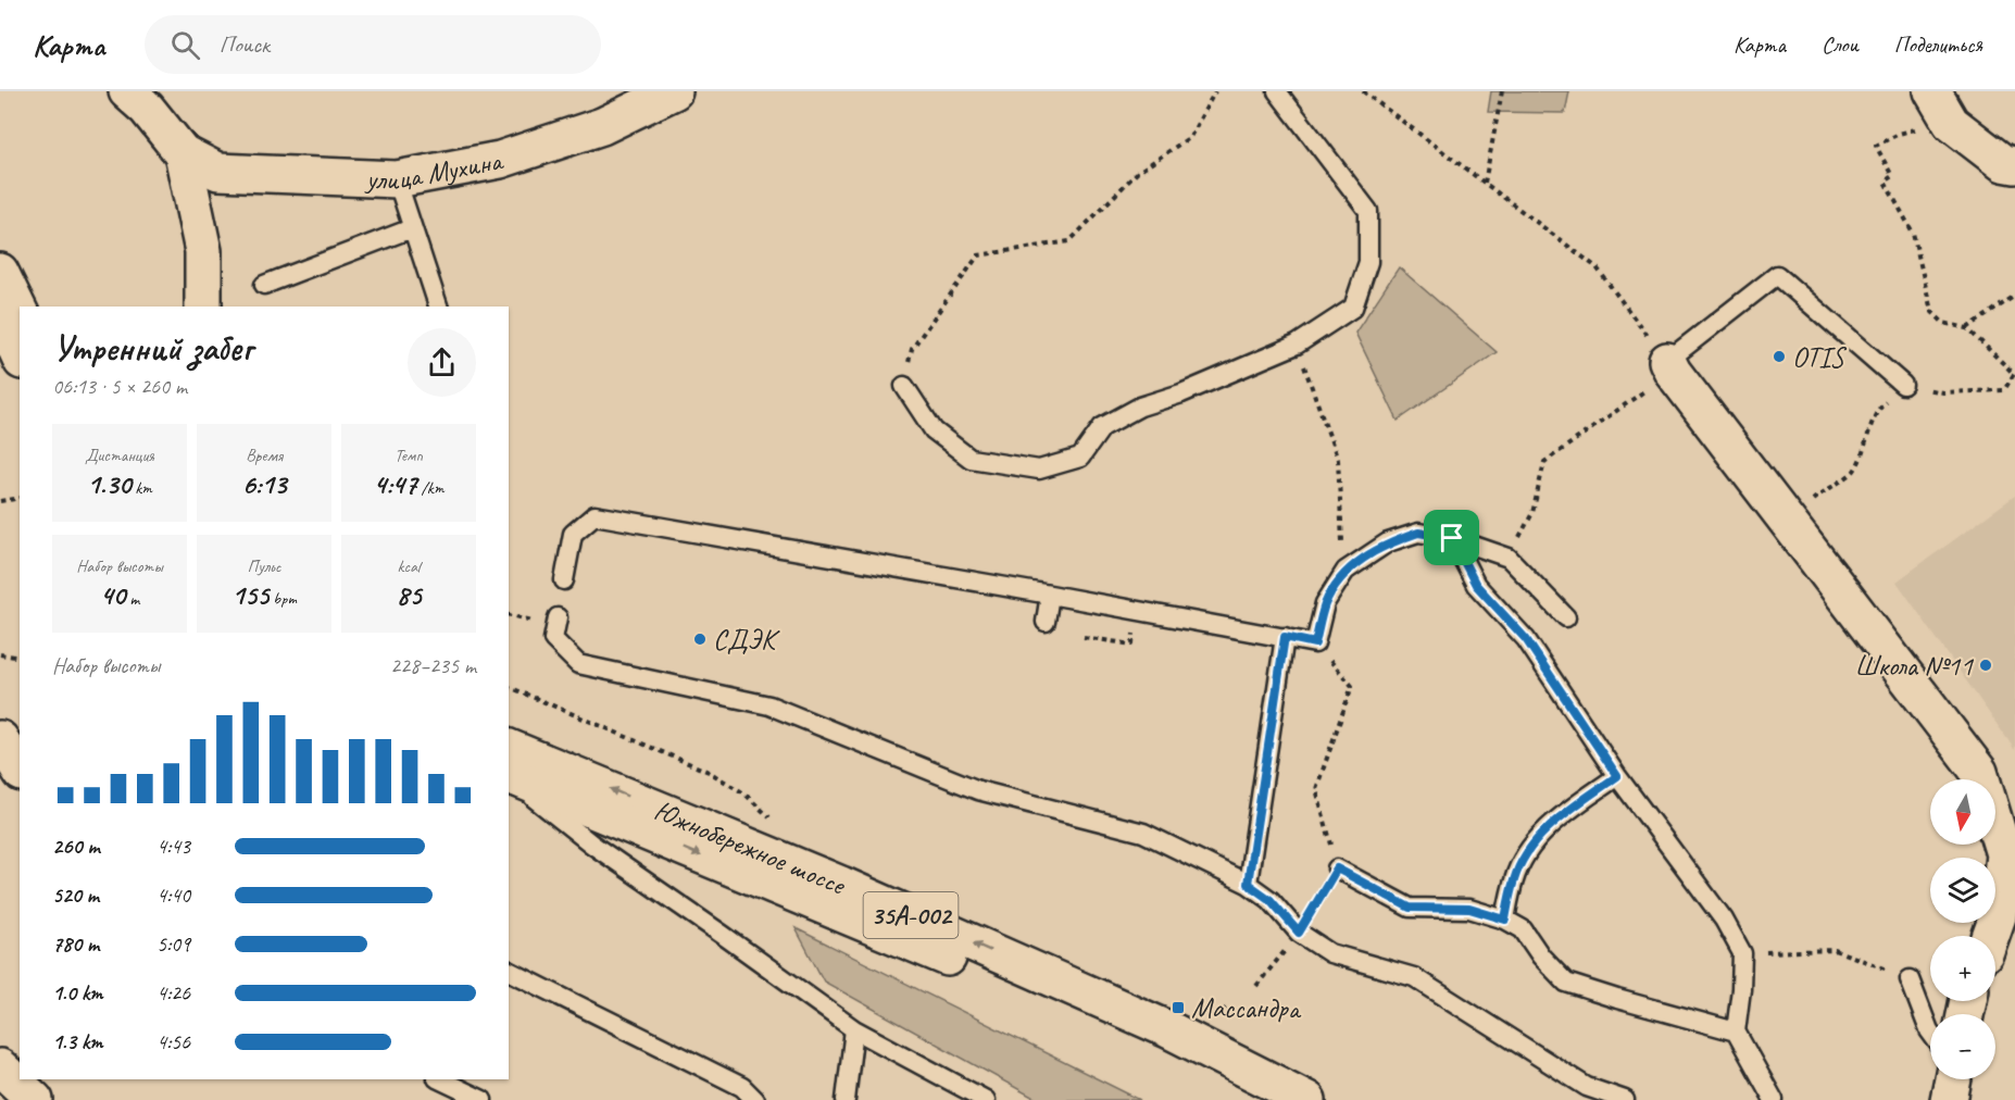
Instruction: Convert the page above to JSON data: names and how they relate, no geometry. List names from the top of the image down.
{
  "streets": {
    "main road": ["улица Мухина", "Южнобережное шоссе", "35А-002"]
  },
  "places": {
    "other": ["OTIS", "СДЭК", "Школа №11"],
    "transit": ["Массандра"]
  },
  "north": "bottom",
  "page": {
    "header": "Карта",
    "search": "Поиск",
    "nav": ["Карта", "Слои", "Поделиться"],
    "heading": ["Утренний забег", "06:13 · 5 × 260 m"],
    "stats": [
      ["Дистанция", "1.30 km"],
      ["Время", "6:13"],
      ["Темп", "4:47 /km"],
      ["Набор высоты", "40 m"],
      ["Пульс", "155 bpm"],
      ["kcal", "85"]
    ],
    "chart": ["Набор высоты", "228–235 m"],
    "map_buttons": ["+", "−"],
    "list": [
      {
        "name": "260 m",
        "note": "4:43"
      },
      {
        "name": "520 m",
        "note": "4:40"
      },
      {
        "name": "780 m",
        "note": "5:09"
      },
      {
        "name": "1.0 km",
        "note": "4:26"
      },
      {
        "name": "1.3 km",
        "note": "4:56"
      }
    ]
  }
}
